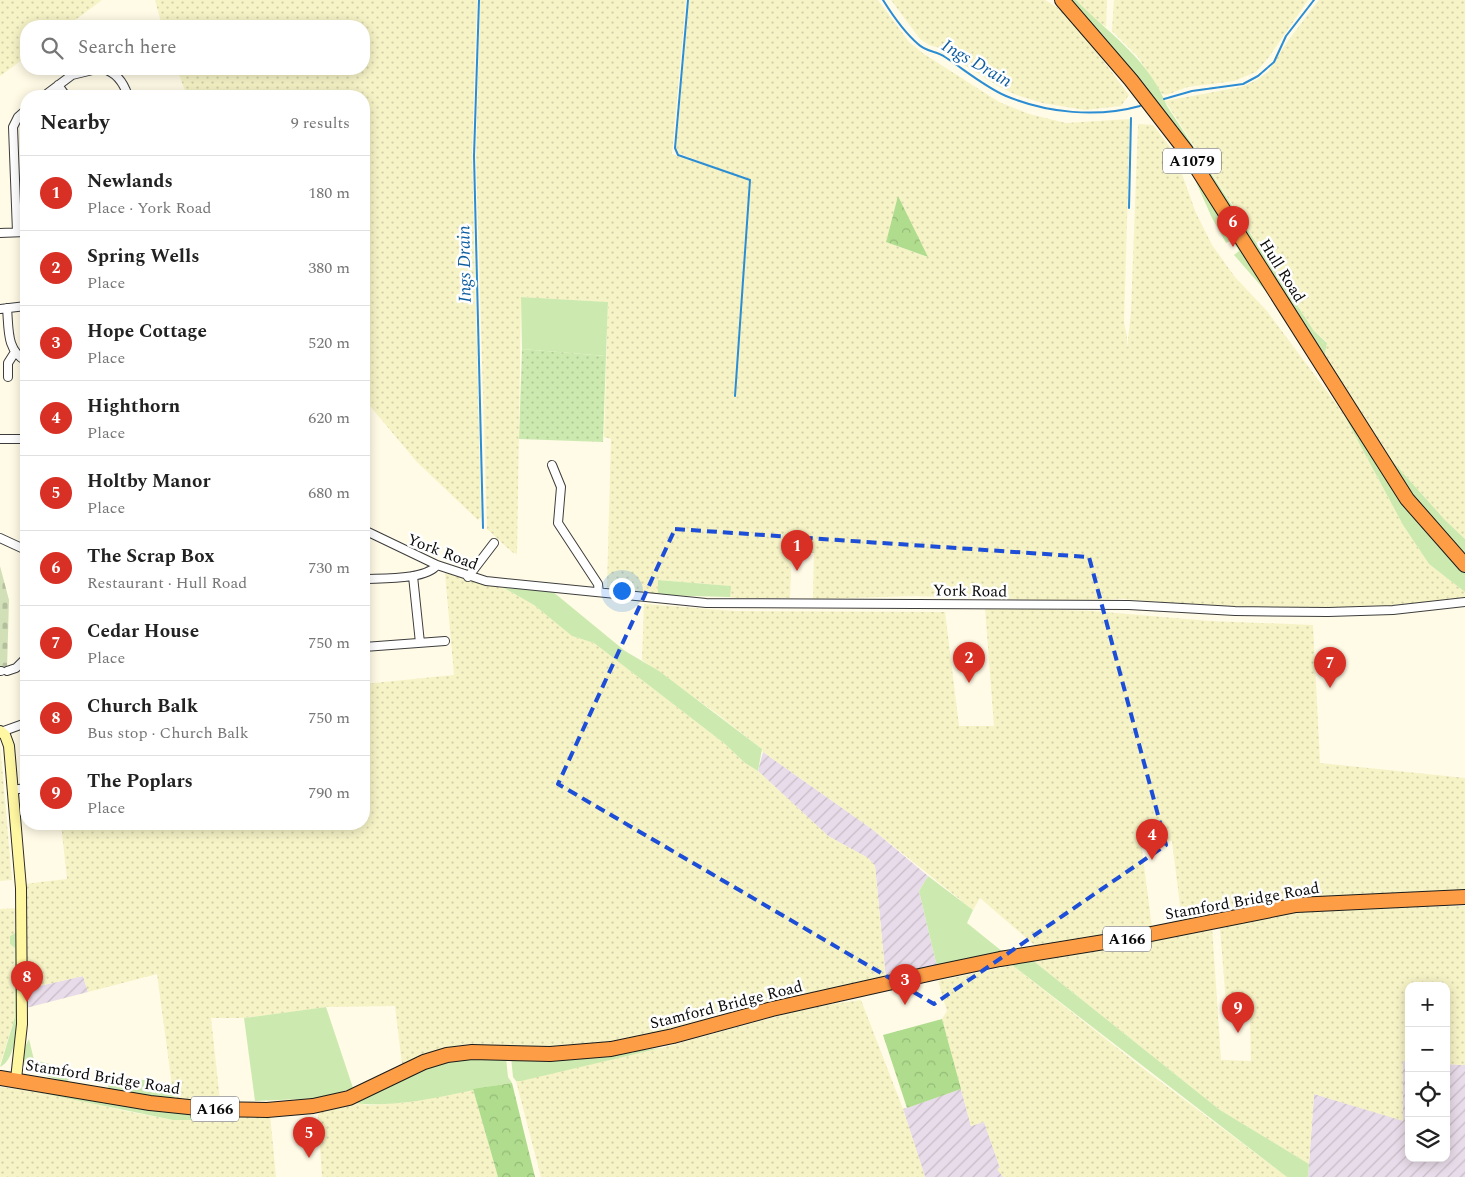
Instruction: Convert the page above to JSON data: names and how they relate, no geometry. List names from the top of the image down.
{
  "streets": {
    "highway": [
      "A1079",
      "Hull Road",
      "Stamford Bridge Road",
      "A166"
    ],
    "street": ["York Road"]
  },
  "water": ["Ings Drain"],
  "page": {
    "search": "Search here",
    "heading": ["Nearby", "9 results"],
    "list": [
      {
        "mark": "1",
        "name": "Newlands",
        "note": "Place · York Road",
        "value": "180 m"
      },
      {
        "mark": "2",
        "name": "Spring Wells",
        "note": "Place",
        "value": "380 m"
      },
      {
        "mark": "3",
        "name": "Hope Cottage",
        "note": "Place",
        "value": "520 m"
      },
      {
        "mark": "4",
        "name": "Highthorn",
        "note": "Place",
        "value": "620 m"
      },
      {
        "mark": "5",
        "name": "Holtby Manor",
        "note": "Place",
        "value": "680 m"
      },
      {
        "mark": "6",
        "name": "The Scrap Box",
        "note": "Restaurant · Hull Road",
        "value": "730 m"
      },
      {
        "mark": "7",
        "name": "Cedar House",
        "note": "Place",
        "value": "750 m"
      },
      {
        "mark": "8",
        "name": "Church Balk",
        "note": "Bus stop · Church Balk",
        "value": "750 m"
      },
      {
        "mark": "9",
        "name": "The Poplars",
        "note": "Place",
        "value": "790 m"
      }
    ],
    "pins": [
      "6",
      "1",
      "2",
      "7",
      "4",
      "8",
      "3",
      "9",
      "5"
    ],
    "map_buttons": ["+", "−"]
  }
}
